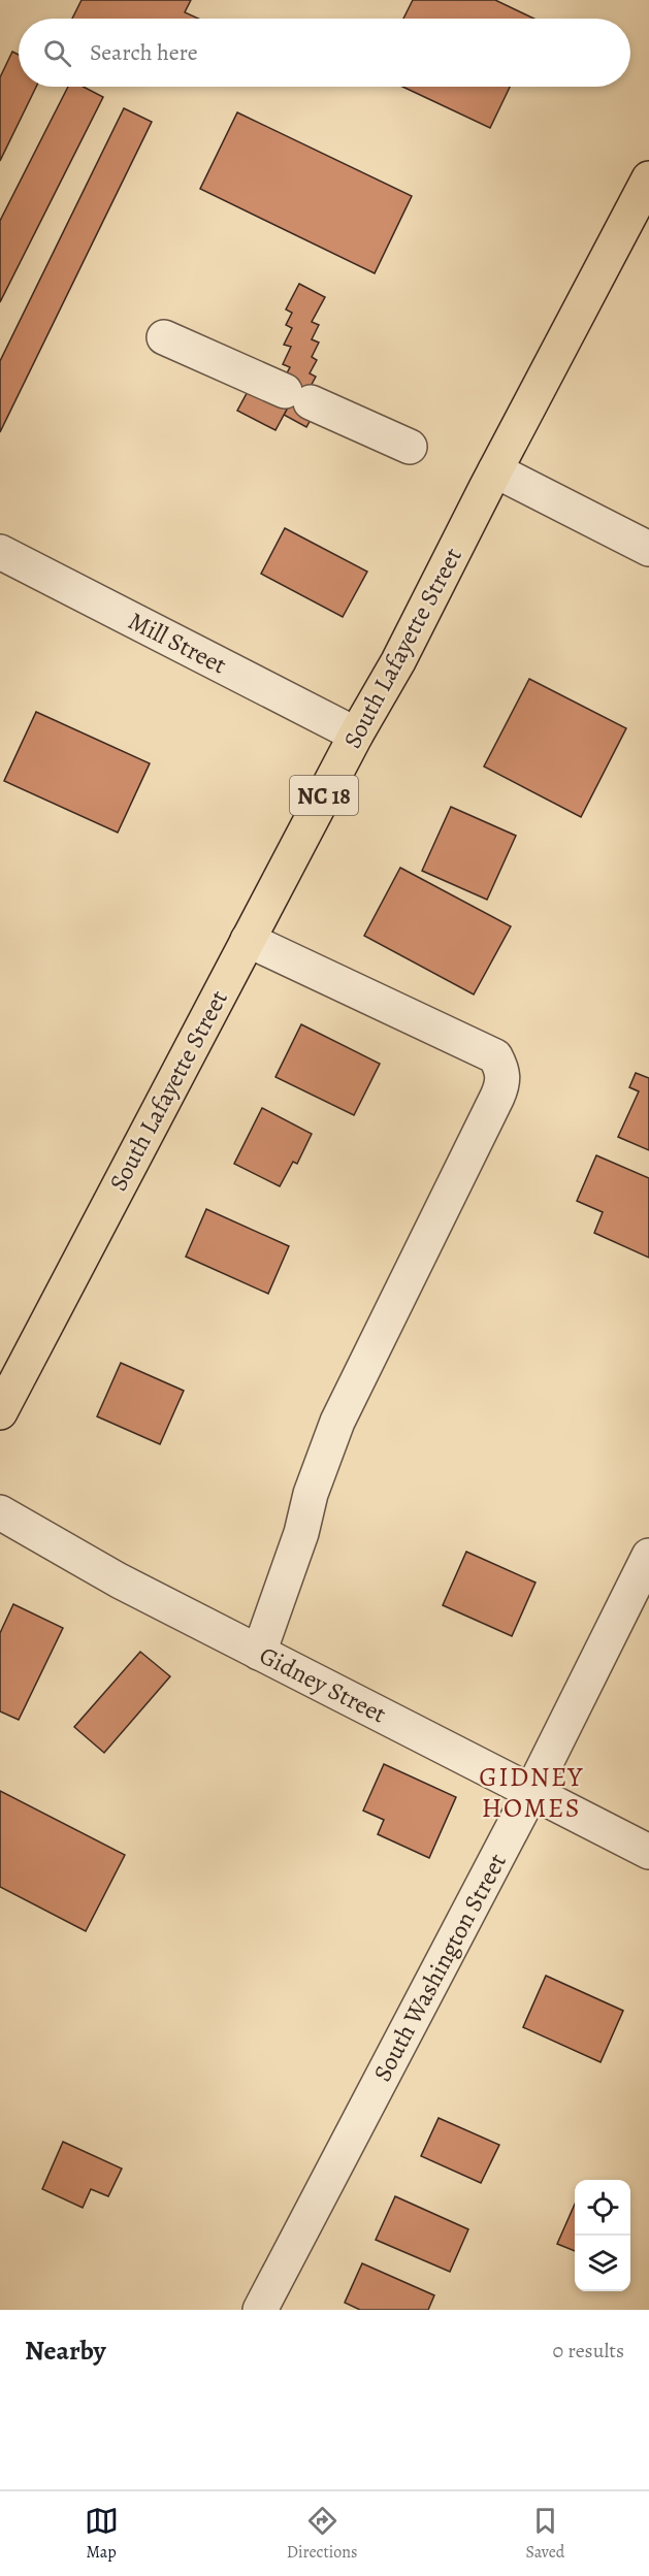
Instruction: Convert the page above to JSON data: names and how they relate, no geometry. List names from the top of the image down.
{
  "streets": {
    "main road": ["South Lafayette Street", "NC 18"],
    "street": ["Mill Street", "Gidney Street", "South Washington Street"]
  },
  "crossings": [
    ["Mill Street", "South Lafayette Street"],
    ["Gidney Street", "South Washington Street"]
  ],
  "districts": ["GIDNEY HOMES"],
  "page": {
    "search": "Search here",
    "heading": ["Nearby", "0 results"],
    "nav": ["Map", "Directions", "Saved"]
  }
}
